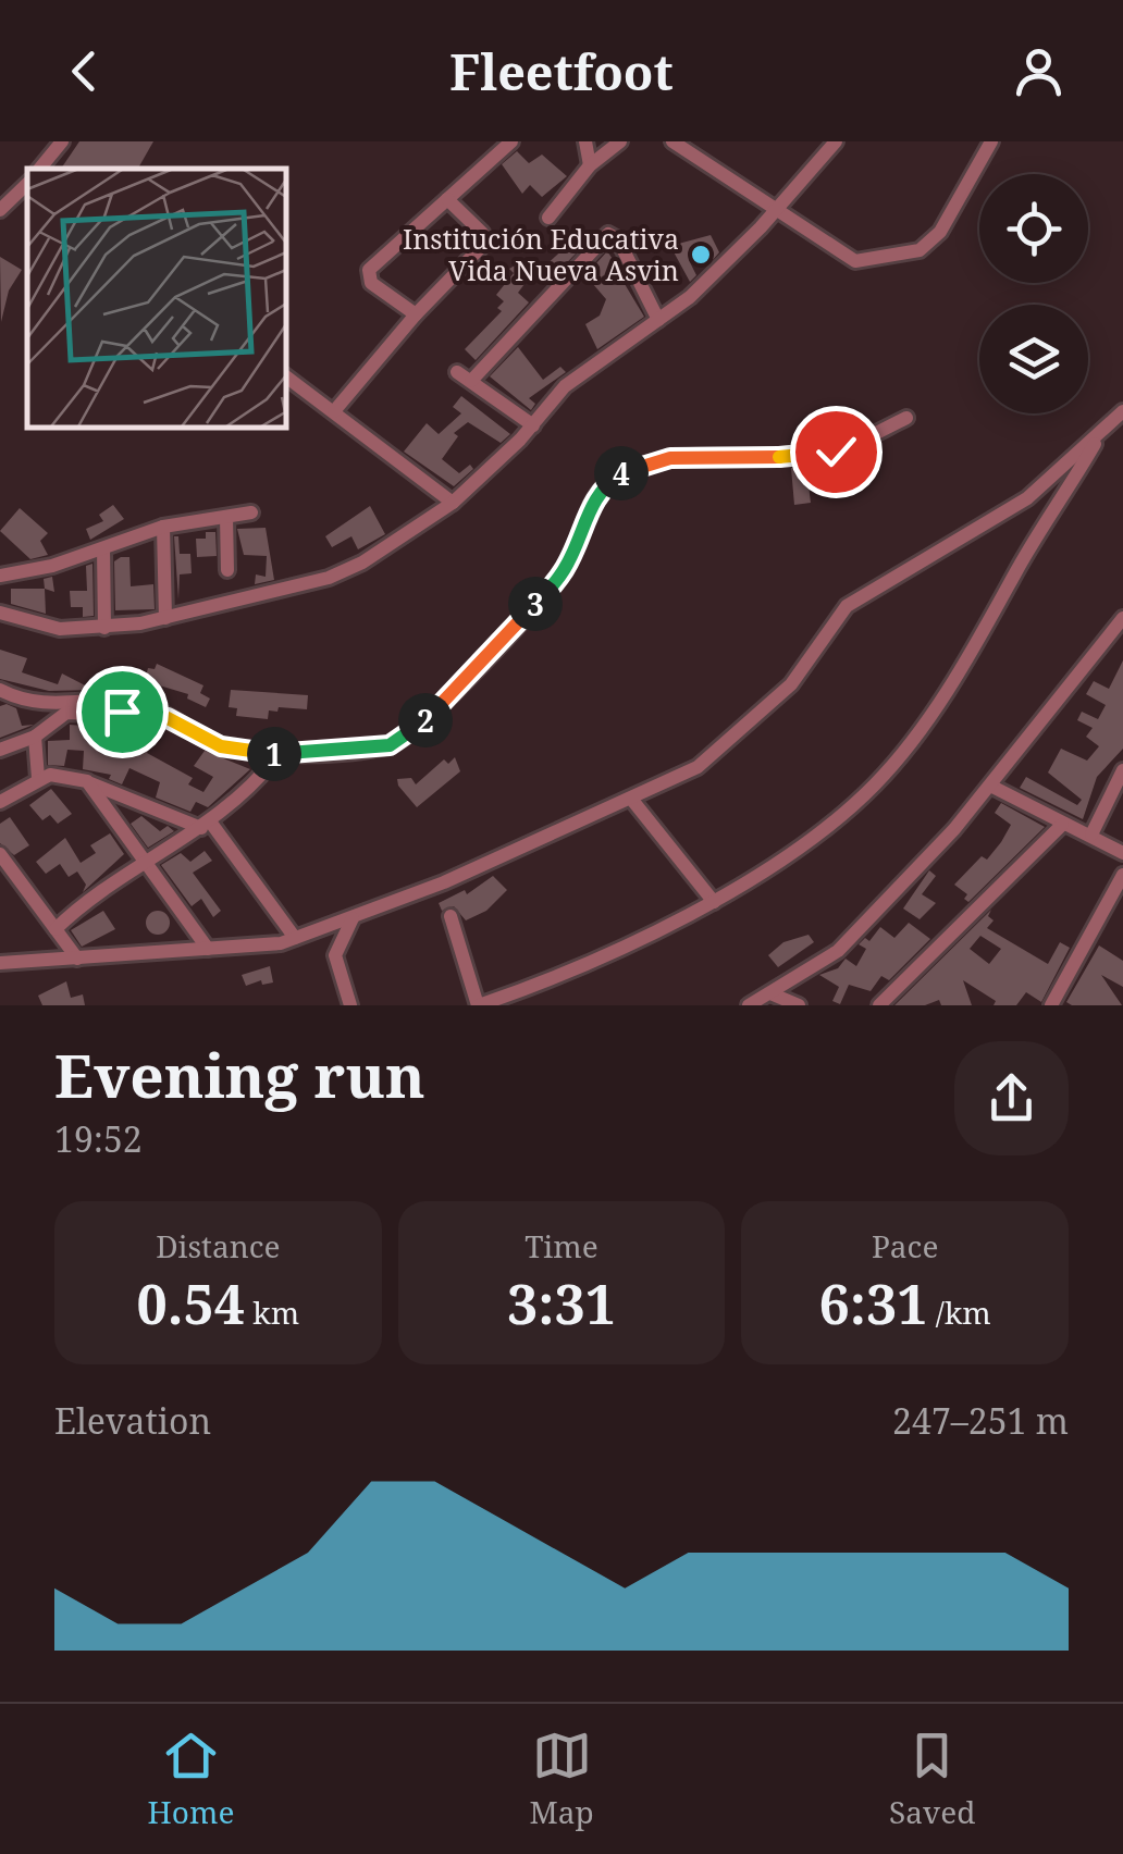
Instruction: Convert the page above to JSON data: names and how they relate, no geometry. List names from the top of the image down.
{
  "places": ["Institución Educativa Vida Nueva Asvin"],
  "page": {
    "header": "Fleetfoot",
    "pins": [
      "4",
      "3",
      "2",
      "1"
    ],
    "heading": ["Evening run", "19:52"],
    "stats": [
      ["Distance", "0.54 km"],
      ["Time", "3:31"],
      ["Pace", "6:31 /km"]
    ],
    "chart": ["Elevation", "247–251 m"],
    "tabs": ["Home", "Map", "Saved"]
  }
}
